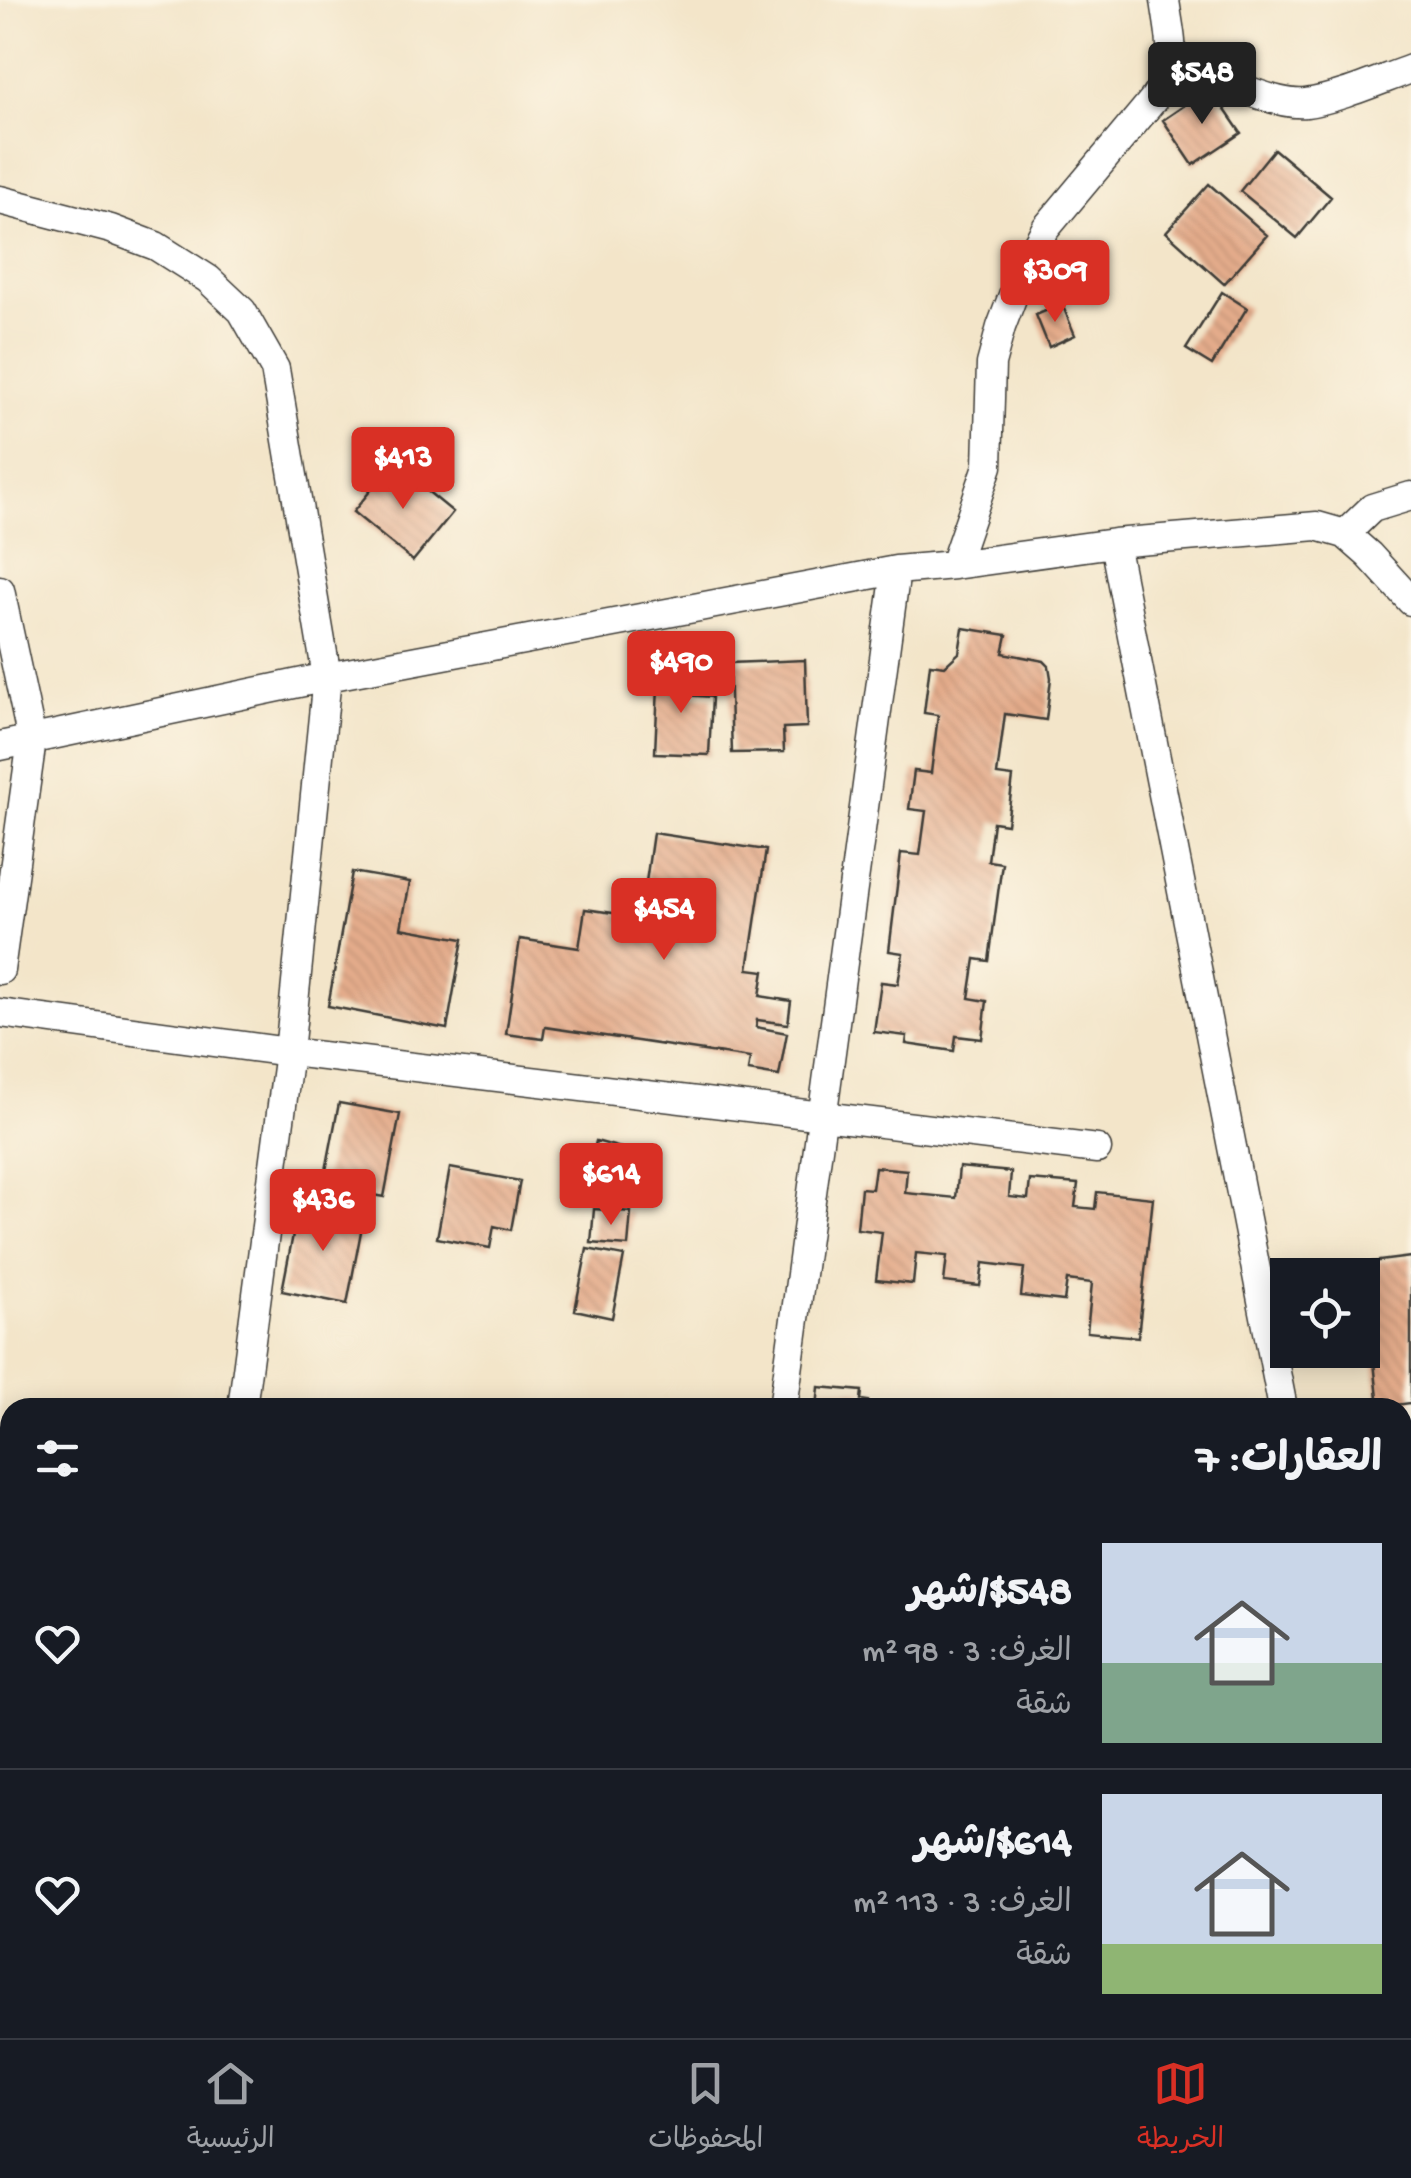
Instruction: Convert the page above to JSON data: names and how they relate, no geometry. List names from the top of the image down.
{
  "page": {
    "price": [
      "$548",
      "$309",
      "$413",
      "$490",
      "$454",
      "$614",
      "$436"
    ],
    "heading": "العقارات: 7",
    "list": [
      {
        "name": "$548/شهر",
        "note": "الغرف: 3 · 98 m² · شقة"
      },
      {
        "name": "$614/شهر",
        "note": "الغرف: 3 · 113 m² · شقة"
      }
    ],
    "tabs": ["الخريطة", "المحفوظات", "الرئيسية"]
  }
}
